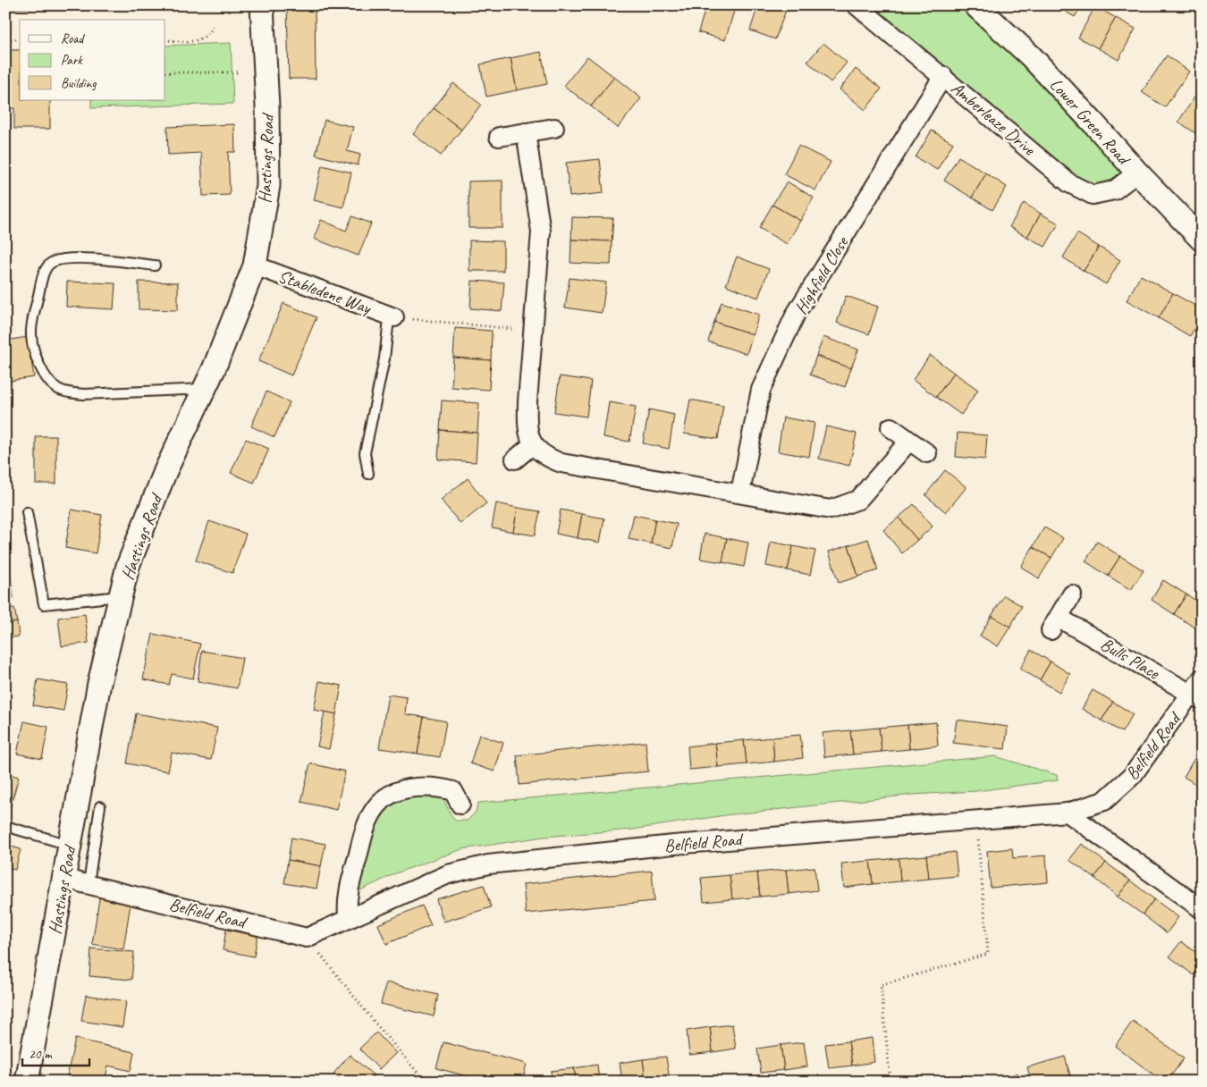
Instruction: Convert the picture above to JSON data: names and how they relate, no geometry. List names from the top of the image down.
{
  "streets": {
    "street": [
      "Amberleaze Drive",
      "Lower Green Road",
      "Hastings Road",
      "Highfield Close",
      "Stabledene Way",
      "Bulls Place",
      "Belfield Road"
    ]
  },
  "crossings": [
    ["Amberleaze Drive", "Lower Green Road"],
    ["Amberleaze Drive", "Highfield Close"],
    ["Hastings Road", "Stabledene Way"],
    ["Hastings Road", "Belfield Road"],
    ["Bulls Place", "Belfield Road"]
  ],
  "legend": ["Road", "Park", "Building"],
  "scale_bar": "20 m"
}
